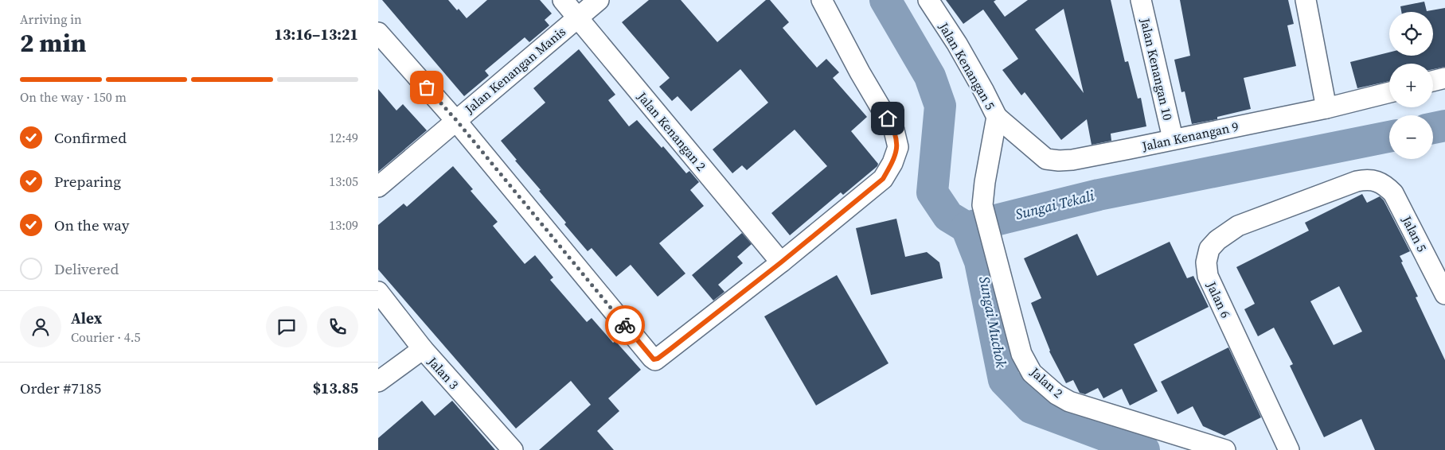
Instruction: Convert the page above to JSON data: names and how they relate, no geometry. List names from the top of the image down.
{
  "streets": {
    "street": [
      "Jalan Kenangan 5",
      "Jalan Kenangan 10",
      "Jalan Kenangan Manis",
      "Jalan Kenangan 2",
      "Jalan Kenangan 9",
      "Jalan 5",
      "Jalan 6",
      "Jalan 3",
      "Jalan 2"
    ]
  },
  "crossings": [
    ["Jalan Kenangan 5", "Jalan Kenangan 9"],
    ["Jalan Kenangan 5", "Jalan 2"],
    ["Jalan Kenangan 10", "Jalan Kenangan 9"],
    ["Jalan Kenangan Manis", "Jalan Kenangan 2"],
    ["Jalan 5", "Jalan 6"]
  ],
  "water": ["Sungai Tekali", "Sungai Muchok"],
  "page": {
    "heading": ["2 min", "Arriving in", "13:16–13:21"],
    "panel": [
      "Alex",
      "Courier · 4.5",
      "Order #7185",
      "$13.85"
    ],
    "map_buttons": ["+", "−"],
    "bar": "On the way · 150 m",
    "list": [
      ["Confirmed", "12:49"],
      ["Preparing", "13:05"],
      ["On the way", "13:09"],
      "Delivered"
    ]
  }
}
